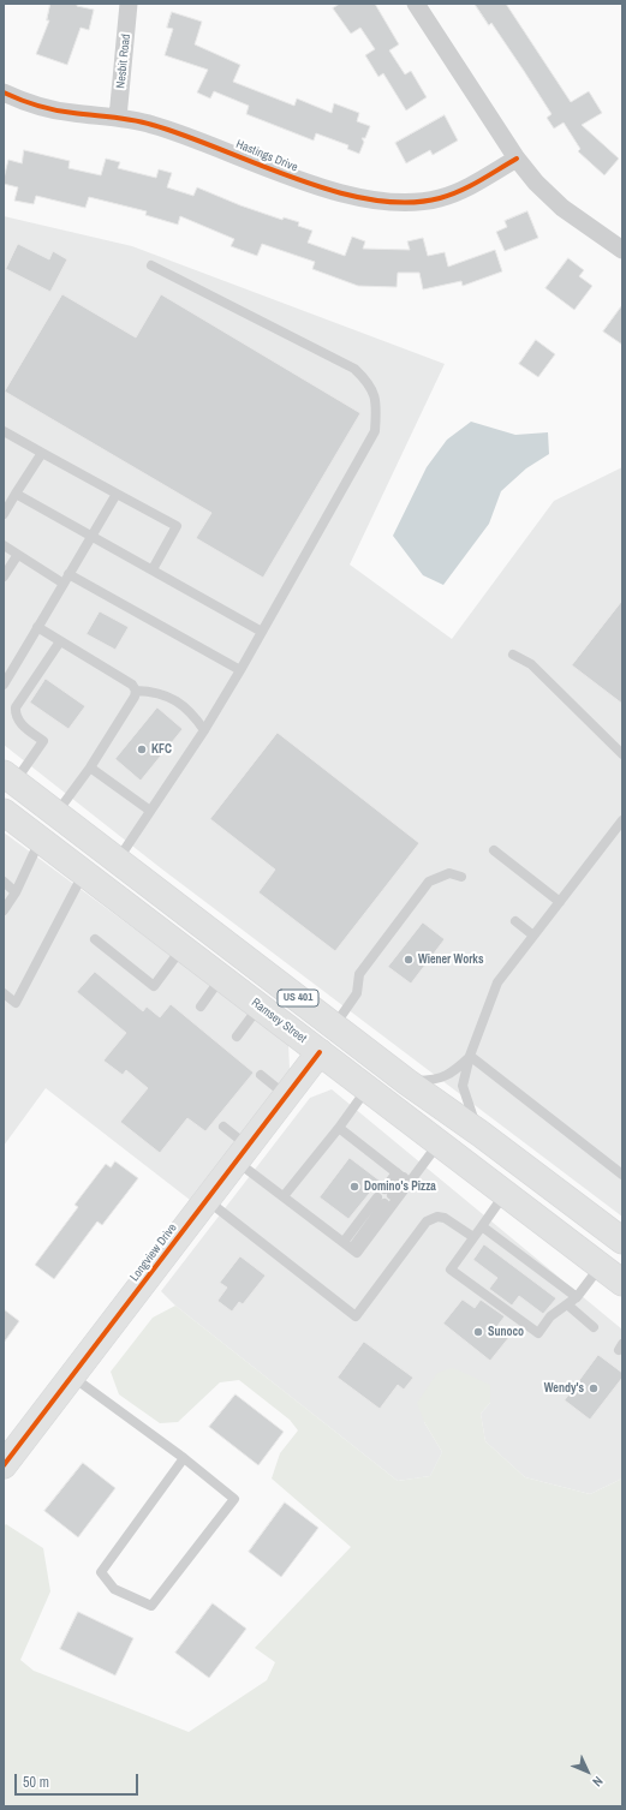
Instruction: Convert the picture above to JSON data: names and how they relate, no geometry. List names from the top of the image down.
{
  "streets": {
    "main road": ["US 401", "Ramsey Street", "Longview Drive"],
    "street": ["Nesbit Road", "Hastings Drive"]
  },
  "crossings": [
    ["Nesbit Road", "Hastings Drive"],
    ["Ramsey Street", "Longview Drive"]
  ],
  "places": [
    "KFC",
    "Wiener Works",
    "Domino's Pizza",
    "Sunoco",
    "Wendy's"
  ],
  "scale_bar": "50 m",
  "north": "bottom right"
}
